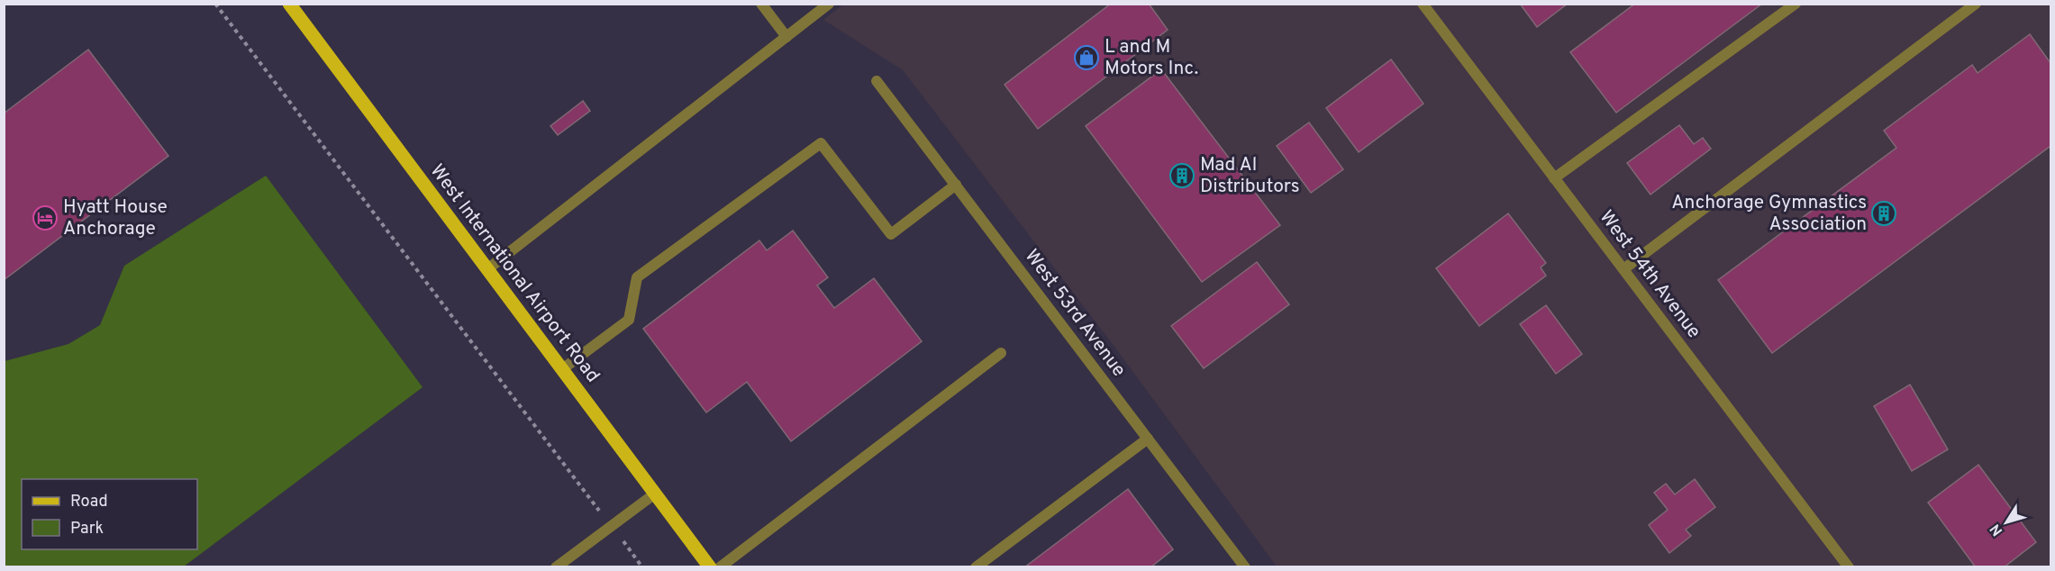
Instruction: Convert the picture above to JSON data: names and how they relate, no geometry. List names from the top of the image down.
{
  "streets": {
    "main road": ["West International Airport Road"],
    "street": ["West 54th Avenue", "West 53rd Avenue"]
  },
  "places": {
    "shop": ["L and M Motors Inc."],
    "building": ["Mad Al Distributors", "Anchorage Gymnastics Association"],
    "hotel": ["Hyatt House Anchorage"]
  },
  "legend": ["Road", "Park"],
  "north": "bottom left"
}
